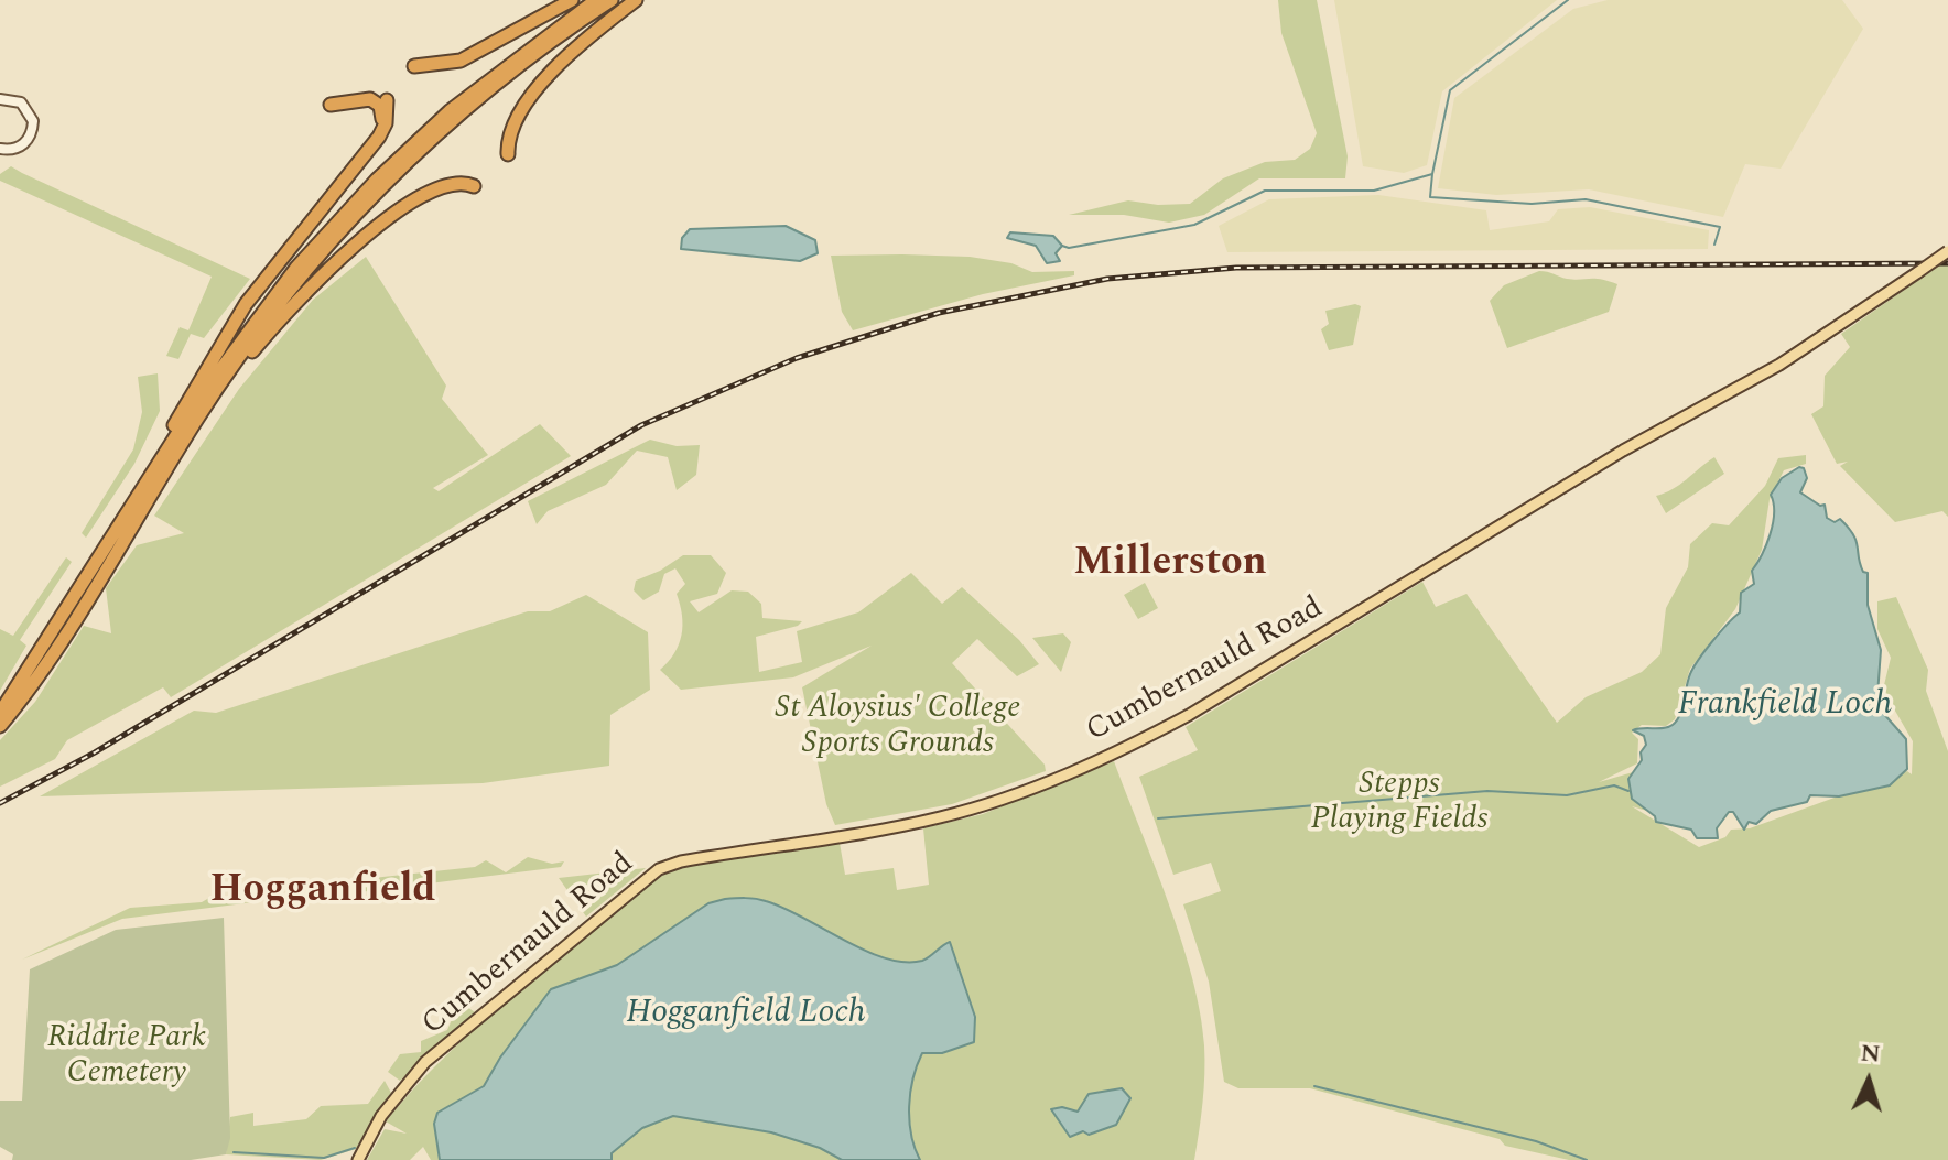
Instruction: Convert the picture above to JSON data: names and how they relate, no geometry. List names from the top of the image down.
{
  "streets": {
    "main road": ["Cumbernauld Road"]
  },
  "districts": ["Millerston", "Hogganfield"],
  "water": ["Frankfield Loch", "Hogganfield Loch"],
  "parks": ["St Aloysius' College Sports Grounds", "Stepps Playing Fields", "Riddrie Park Cemetery"],
  "north": "top"
}
